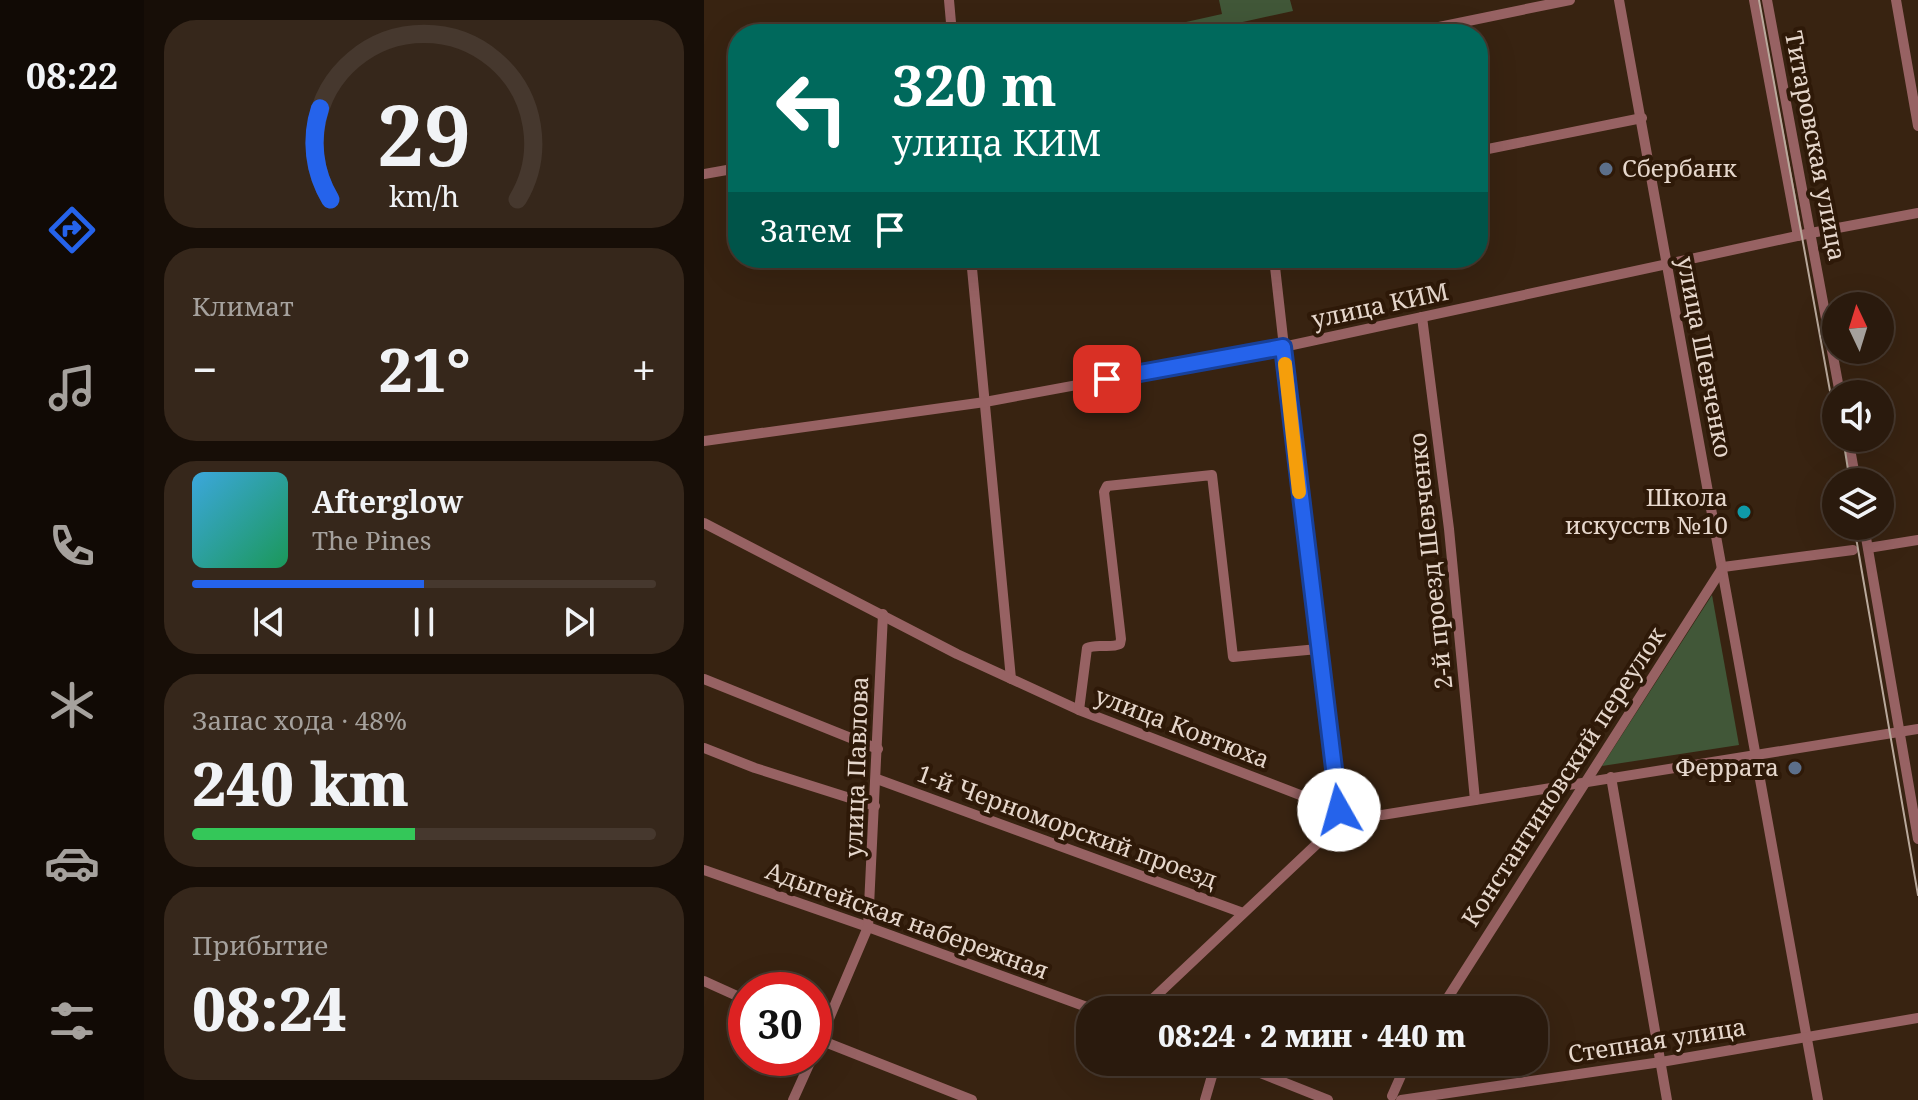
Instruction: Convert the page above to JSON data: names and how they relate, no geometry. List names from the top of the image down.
{
  "streets": {
    "street": [
      "Титаровская улица",
      "улица КИМ",
      "улица Шевченко",
      "2-й проезд Шевченко",
      "улица Ковтюха",
      "улица Павлова",
      "Константиновский переулок",
      "1-й Черноморский проезд",
      "Адыгейская набережная",
      "Степная улица"
    ]
  },
  "crossings": [
    ["Титаровская улица", "улица КИМ"],
    ["улица КИМ", "улица Шевченко"],
    ["улица КИМ", "2-й проезд Шевченко"],
    ["улица Шевченко", "улица Ковтюха"],
    ["улица Шевченко", "Константиновский переулок"],
    ["улица Шевченко", "Степная улица"],
    ["2-й проезд Шевченко", "улица Ковтюха"],
    ["улица Ковтюха", "улица Павлова"],
    ["улица Ковтюха", "Константиновский переулок"],
    ["улица Павлова", "1-й Черноморский проезд"],
    ["улица Павлова", "Адыгейская набережная"]
  ],
  "places": ["Сбербанк", "Школа искусств №10", "Феррата"],
  "north": "top",
  "page": {
    "tabs": "08:22",
    "turn": ["320 m", "улица КИМ"],
    "then": "Затем",
    "tile": [
      "Климат",
      ["Запас хода · 48%", "240 km"],
      ["Прибытие", "08:24"]
    ],
    "heat": ["−", "21°", "+"],
    "song": ["Afterglow", "The Pines"],
    "limit": "30",
    "trip": "08:24 · 2 мин · 440 m",
    "gauge": ["29", "km/h"]
  }
}
